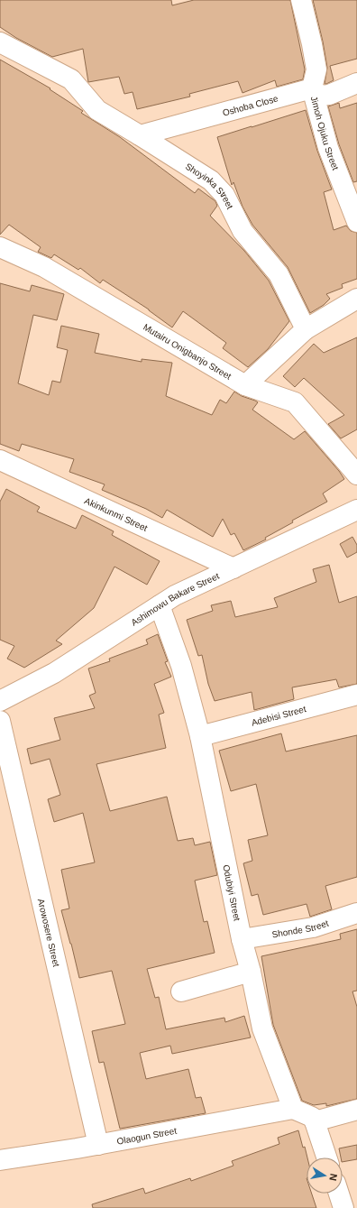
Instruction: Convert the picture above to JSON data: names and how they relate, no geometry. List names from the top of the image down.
{
  "streets": {
    "street": [
      "Oshoba Close",
      "Jimoh Ojuku Street",
      "Shoyinka Street",
      "Mutairu Onigbanjo Street",
      "Akinkunmi Street",
      "Ashimowu Bakare Street",
      "Adebisi Street",
      "Odubiyi Street",
      "Shonde Street",
      "Arowosere Street",
      "Olaogun Street"
    ]
  },
  "crossings": [
    ["Oshoba Close", "Jimoh Ojuku Street"],
    ["Oshoba Close", "Shoyinka Street"],
    ["Akinkunmi Street", "Ashimowu Bakare Street"],
    ["Ashimowu Bakare Street", "Odubiyi Street"],
    ["Adebisi Street", "Odubiyi Street"],
    ["Odubiyi Street", "Shonde Street"],
    ["Odubiyi Street", "Olaogun Street"],
    ["Arowosere Street", "Olaogun Street"]
  ],
  "north": "right"
}
